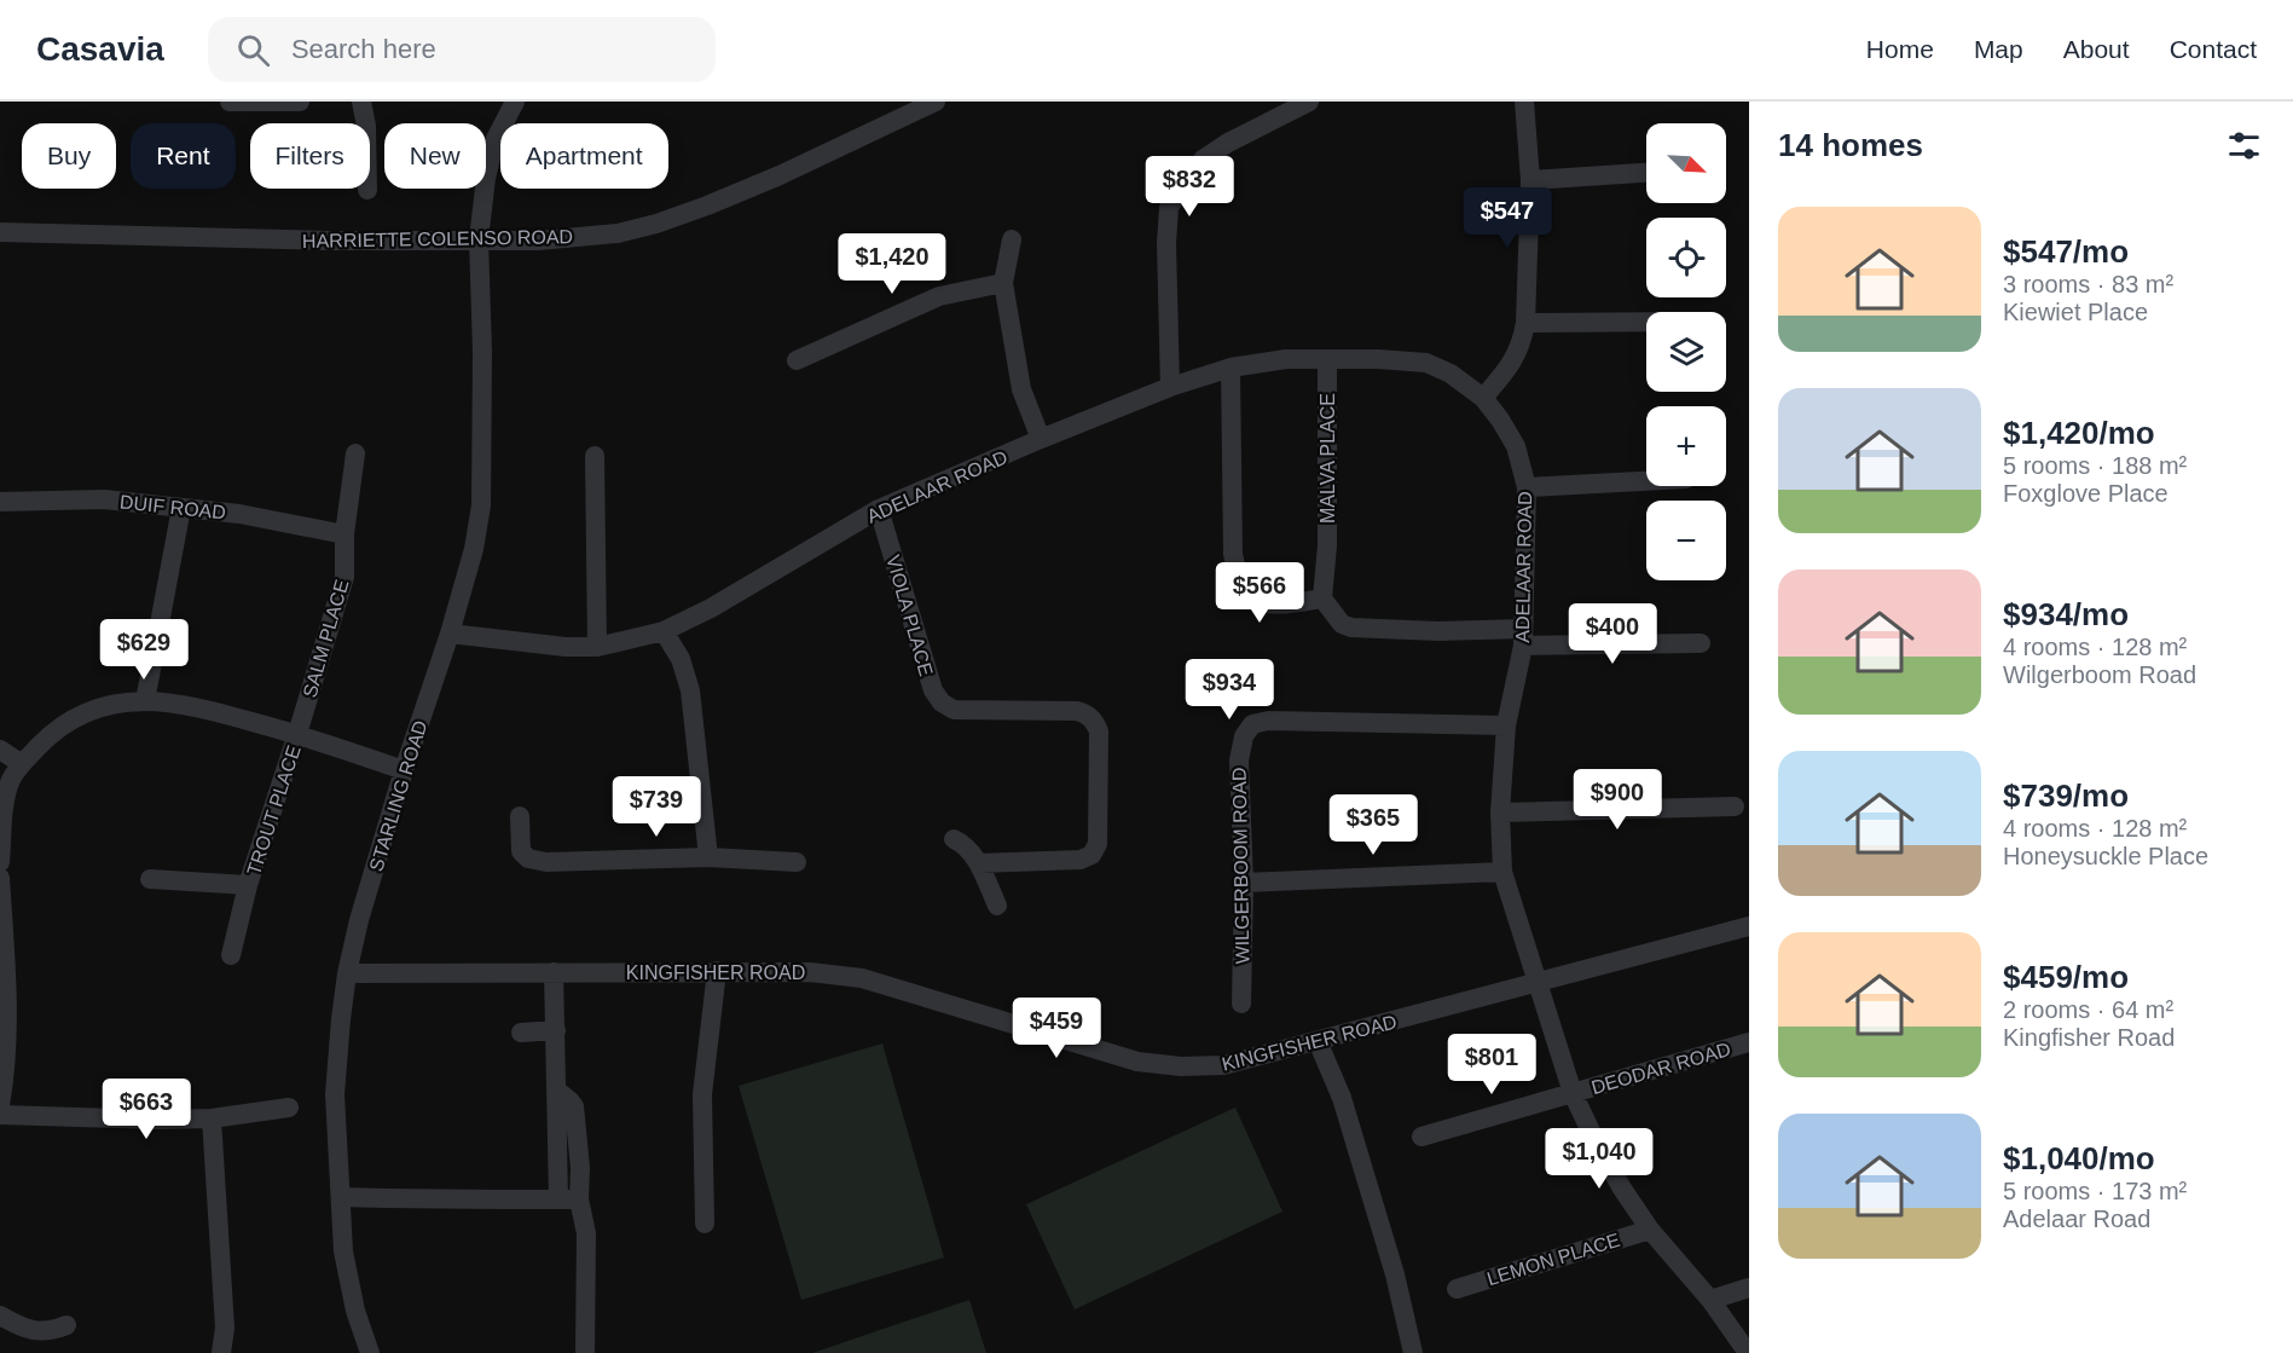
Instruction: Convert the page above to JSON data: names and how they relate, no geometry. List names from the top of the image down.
{
  "streets": {
    "street": [
      "HARRIETTE COLENSO ROAD",
      "MALVA PLACE",
      "ADELAAR ROAD",
      "DUIF ROAD",
      "VIOLA PLACE",
      "SALM PLACE",
      "STARLING ROAD",
      "TROUT PLACE",
      "WILGERBOOM ROAD",
      "KINGFISHER ROAD",
      "DEODAR ROAD",
      "LEMON PLACE"
    ]
  },
  "crossings": [
    ["HARRIETTE COLENSO ROAD", "STARLING ROAD"],
    ["MALVA PLACE", "ADELAAR ROAD"],
    ["ADELAAR ROAD", "VIOLA PLACE"],
    ["ADELAAR ROAD", "STARLING ROAD"],
    ["ADELAAR ROAD", "WILGERBOOM ROAD"],
    ["ADELAAR ROAD", "KINGFISHER ROAD"],
    ["ADELAAR ROAD", "DEODAR ROAD"],
    ["ADELAAR ROAD", "LEMON PLACE"],
    ["DUIF ROAD", "SALM PLACE"],
    ["SALM PLACE", "TROUT PLACE"],
    ["STARLING ROAD", "KINGFISHER ROAD"]
  ],
  "north": "bottom right",
  "page": {
    "header": "Casavia",
    "search": "Search here",
    "nav": [
      "Home",
      "Map",
      "About",
      "Contact"
    ],
    "heading": "14 homes",
    "map_buttons": ["+", "−"],
    "chip": [
      "Buy",
      "Rent",
      "Filters",
      "New",
      "Apartment"
    ],
    "price": [
      "$832",
      "$547",
      "$1,420",
      "$566",
      "$400",
      "$629",
      "$934",
      "$900",
      "$739",
      "$365",
      "$459",
      "$801",
      "$663",
      "$1,040"
    ],
    "list": [
      {
        "name": "$547/mo",
        "note": "3 rooms · 83 m² · Kiewiet Place"
      },
      {
        "name": "$1,420/mo",
        "note": "5 rooms · 188 m² · Foxglove Place"
      },
      {
        "name": "$934/mo",
        "note": "4 rooms · 128 m² · Wilgerboom Road"
      },
      {
        "name": "$739/mo",
        "note": "4 rooms · 128 m² · Honeysuckle Place"
      },
      {
        "name": "$459/mo",
        "note": "2 rooms · 64 m² · Kingfisher Road"
      },
      {
        "name": "$1,040/mo",
        "note": "5 rooms · 173 m² · Adelaar Road"
      }
    ]
  }
}
